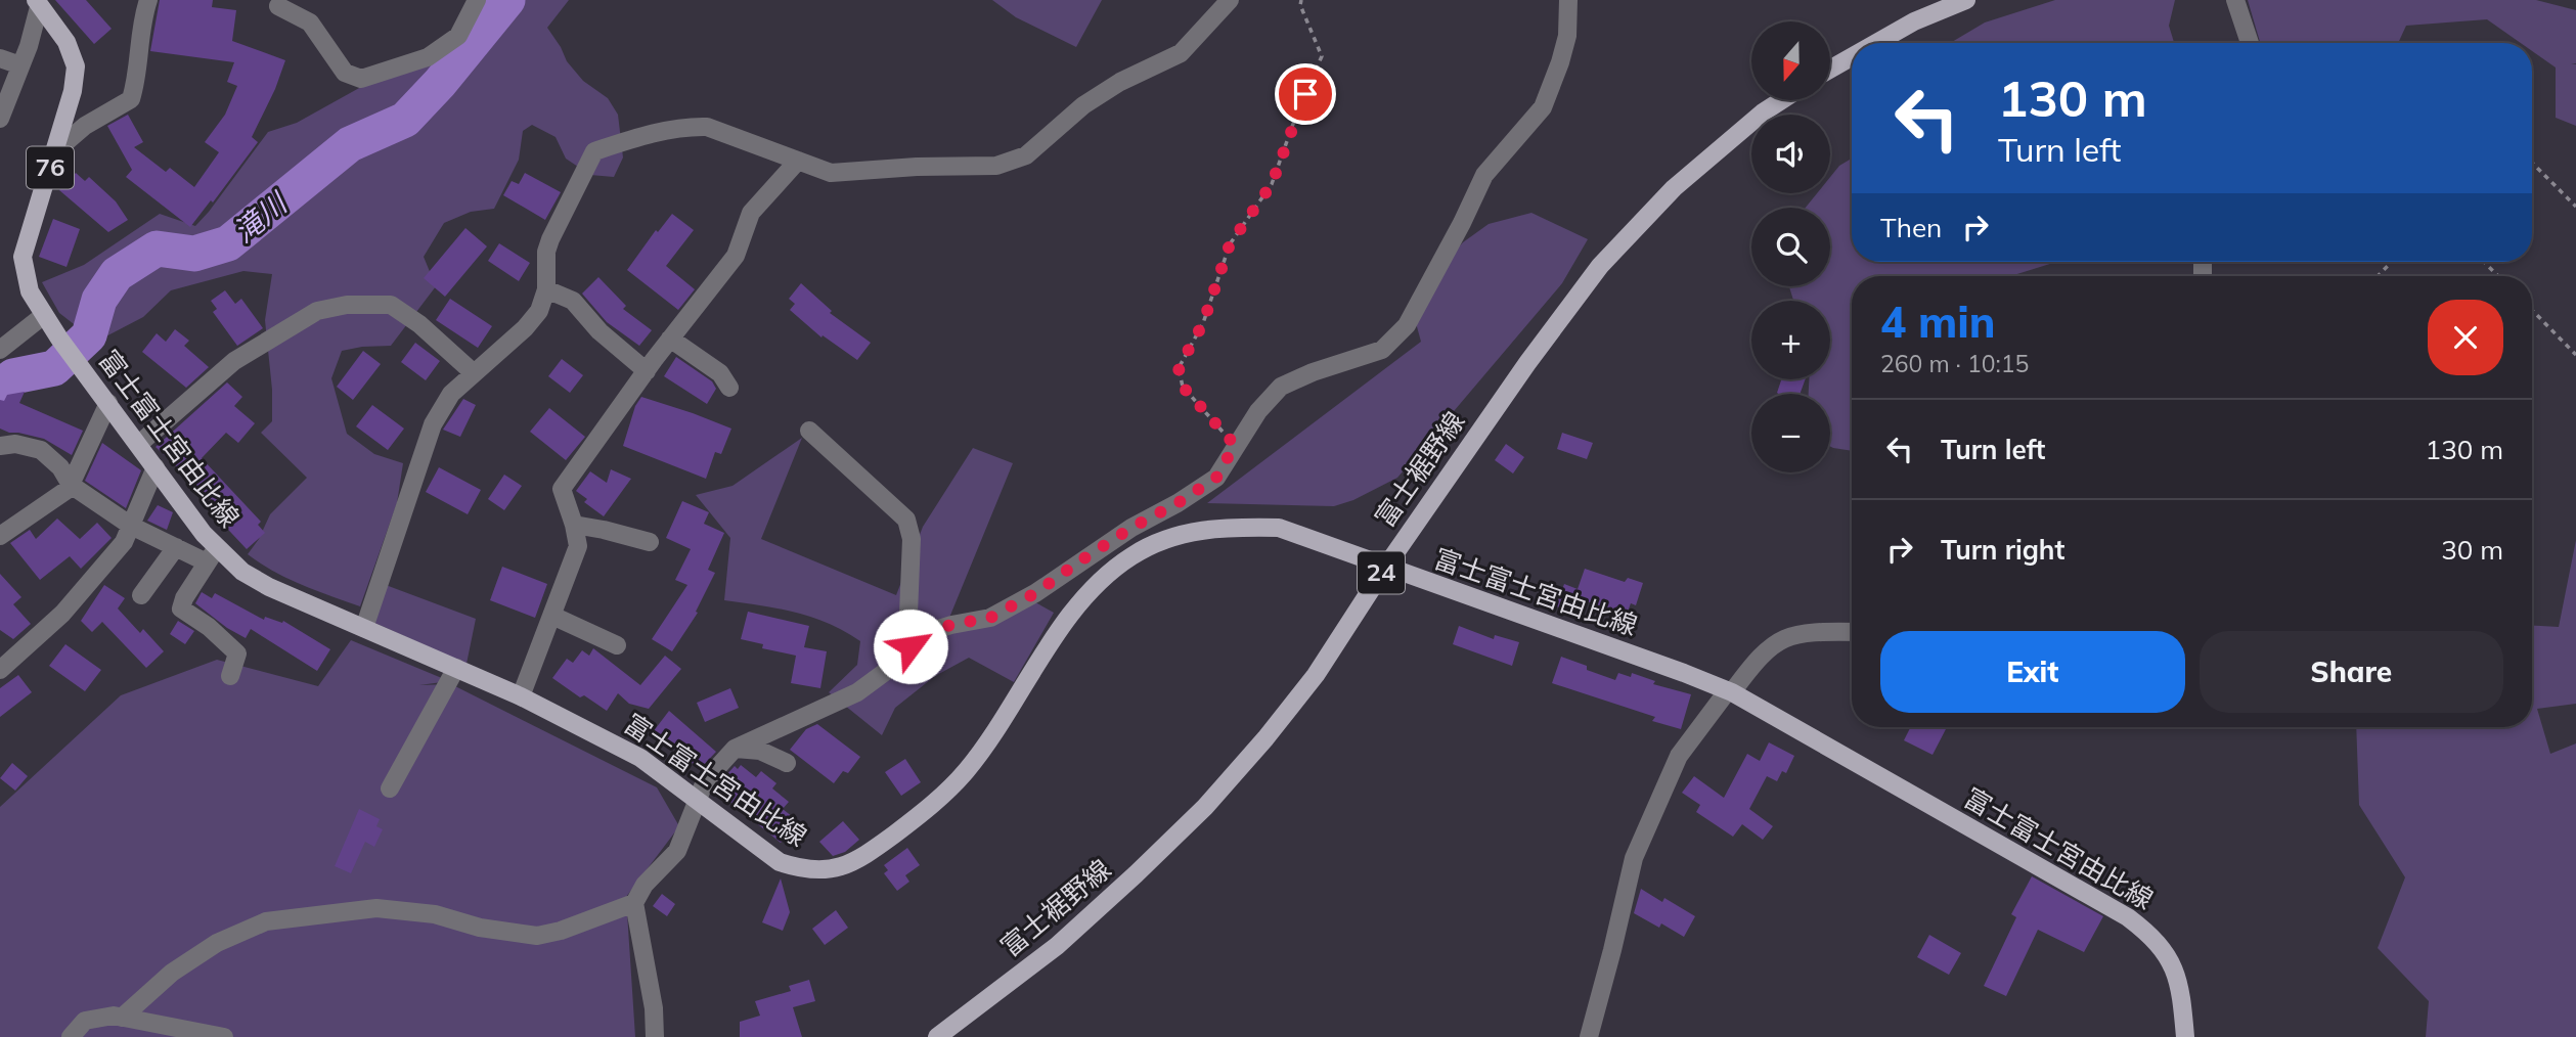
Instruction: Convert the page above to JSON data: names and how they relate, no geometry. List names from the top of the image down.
{
  "streets": {
    "main road": [
      "76",
      "富士富士宮由比線",
      "富士裾野線",
      "24"
    ]
  },
  "crossings": [
    ["富士富士宮由比線", "富士裾野線"]
  ],
  "water": ["滝川"],
  "north": "bottom",
  "page": {
    "map_buttons": ["+", "−"],
    "turn": ["130 m", "Turn left"],
    "then": "Then",
    "heading": ["4 min", "260 m · 10:15"],
    "list": [
      {
        "name": "Turn left",
        "value": "130 m"
      },
      {
        "name": "Turn right",
        "value": "30 m"
      }
    ],
    "buttons": ["Exit", "Share"]
  }
}
